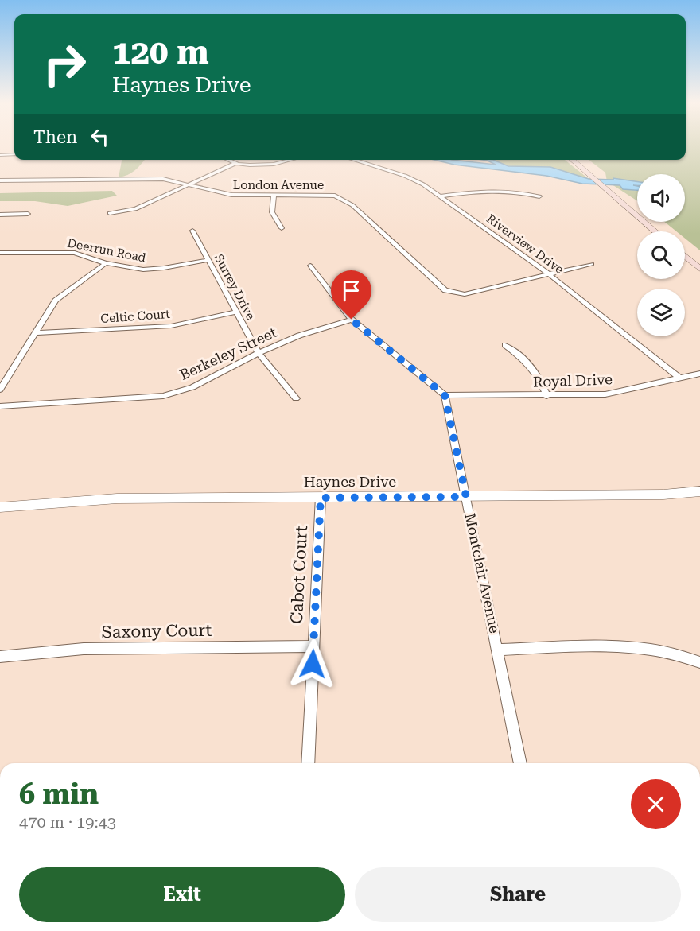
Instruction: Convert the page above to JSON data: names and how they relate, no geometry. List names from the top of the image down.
{
  "streets": {
    "street": [
      "London Avenue",
      "Riverview Drive",
      "Deerrun Road",
      "Surrey Drive",
      "Celtic Court",
      "Berkeley Street",
      "Royal Drive",
      "Haynes Drive",
      "Montclair Avenue",
      "Cabot Court",
      "Saxony Court"
    ]
  },
  "crossings": [
    ["London Avenue", "Riverview Drive"],
    ["Riverview Drive", "Royal Drive"],
    ["Deerrun Road", "Surrey Drive"],
    ["Surrey Drive", "Celtic Court"],
    ["Surrey Drive", "Berkeley Street"],
    ["Royal Drive", "Montclair Avenue"],
    ["Haynes Drive", "Montclair Avenue"],
    ["Haynes Drive", "Cabot Court"],
    ["Cabot Court", "Saxony Court"]
  ],
  "page": {
    "turn": ["120 m", "Haynes Drive"],
    "then": "Then",
    "heading": ["6 min", "470 m · 19:43"],
    "buttons": ["Exit", "Share"]
  }
}
